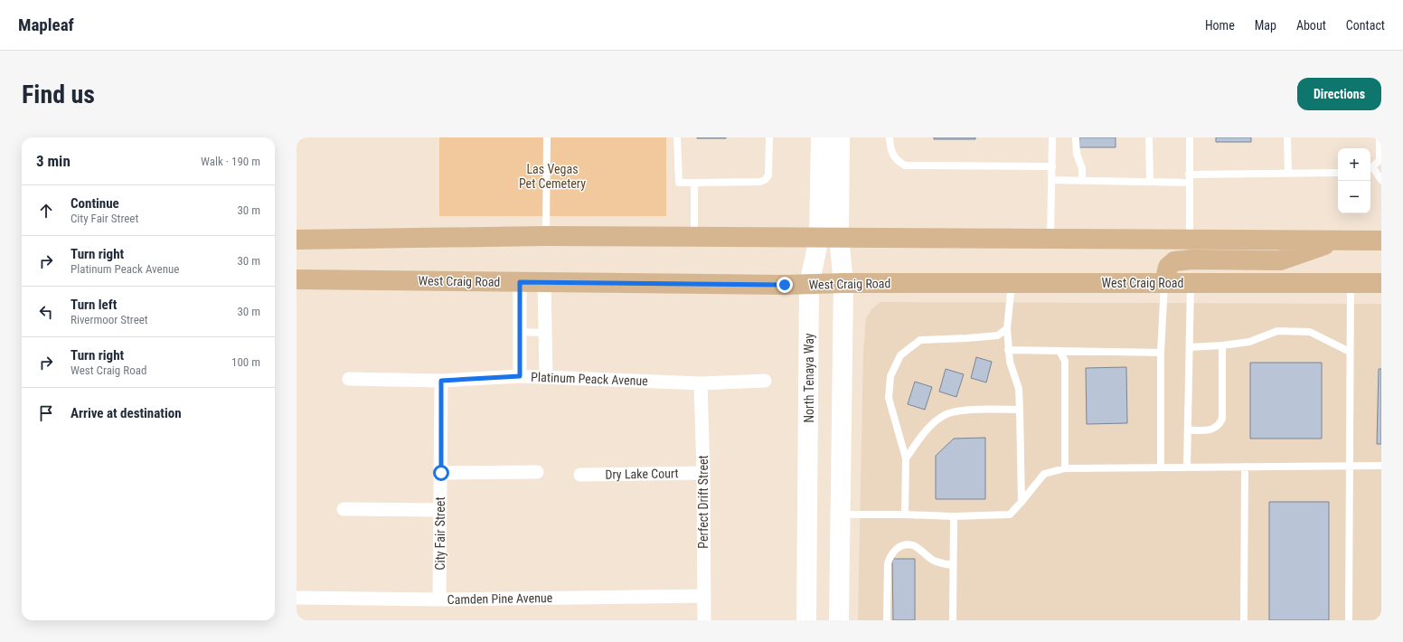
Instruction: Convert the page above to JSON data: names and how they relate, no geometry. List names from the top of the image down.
{
  "streets": {
    "main road": ["West Craig Road", "North Tenaya Way"],
    "street": [
      "Platinum Peack Avenue",
      "Dry Lake Court",
      "Perfect Drift Street",
      "City Fair Street",
      "Camden Pine Avenue"
    ]
  },
  "crossings": [
    ["West Craig Road", "North Tenaya Way"],
    ["Platinum Peack Avenue", "Perfect Drift Street"],
    ["Platinum Peack Avenue", "City Fair Street"],
    ["Dry Lake Court", "Perfect Drift Street"],
    ["Perfect Drift Street", "Camden Pine Avenue"],
    ["City Fair Street", "Camden Pine Avenue"]
  ],
  "parks": ["Las Vegas Pet Cemetery"],
  "page": {
    "header": "Mapleaf",
    "nav": [
      "Home",
      "Map",
      "About",
      "Contact"
    ],
    "buttons": "Directions",
    "title": "Find us",
    "heading": ["3 min", "Walk · 190 m"],
    "map_buttons": ["+", "−"],
    "list": [
      ["Continue", "City Fair Street", "30 m"],
      ["Turn right", "Platinum Peack Avenue", "30 m"],
      ["Turn left", "Rivermoor Street", "30 m"],
      ["Turn right", "West Craig Road", "100 m"],
      "Arrive at destination"
    ]
  }
}
